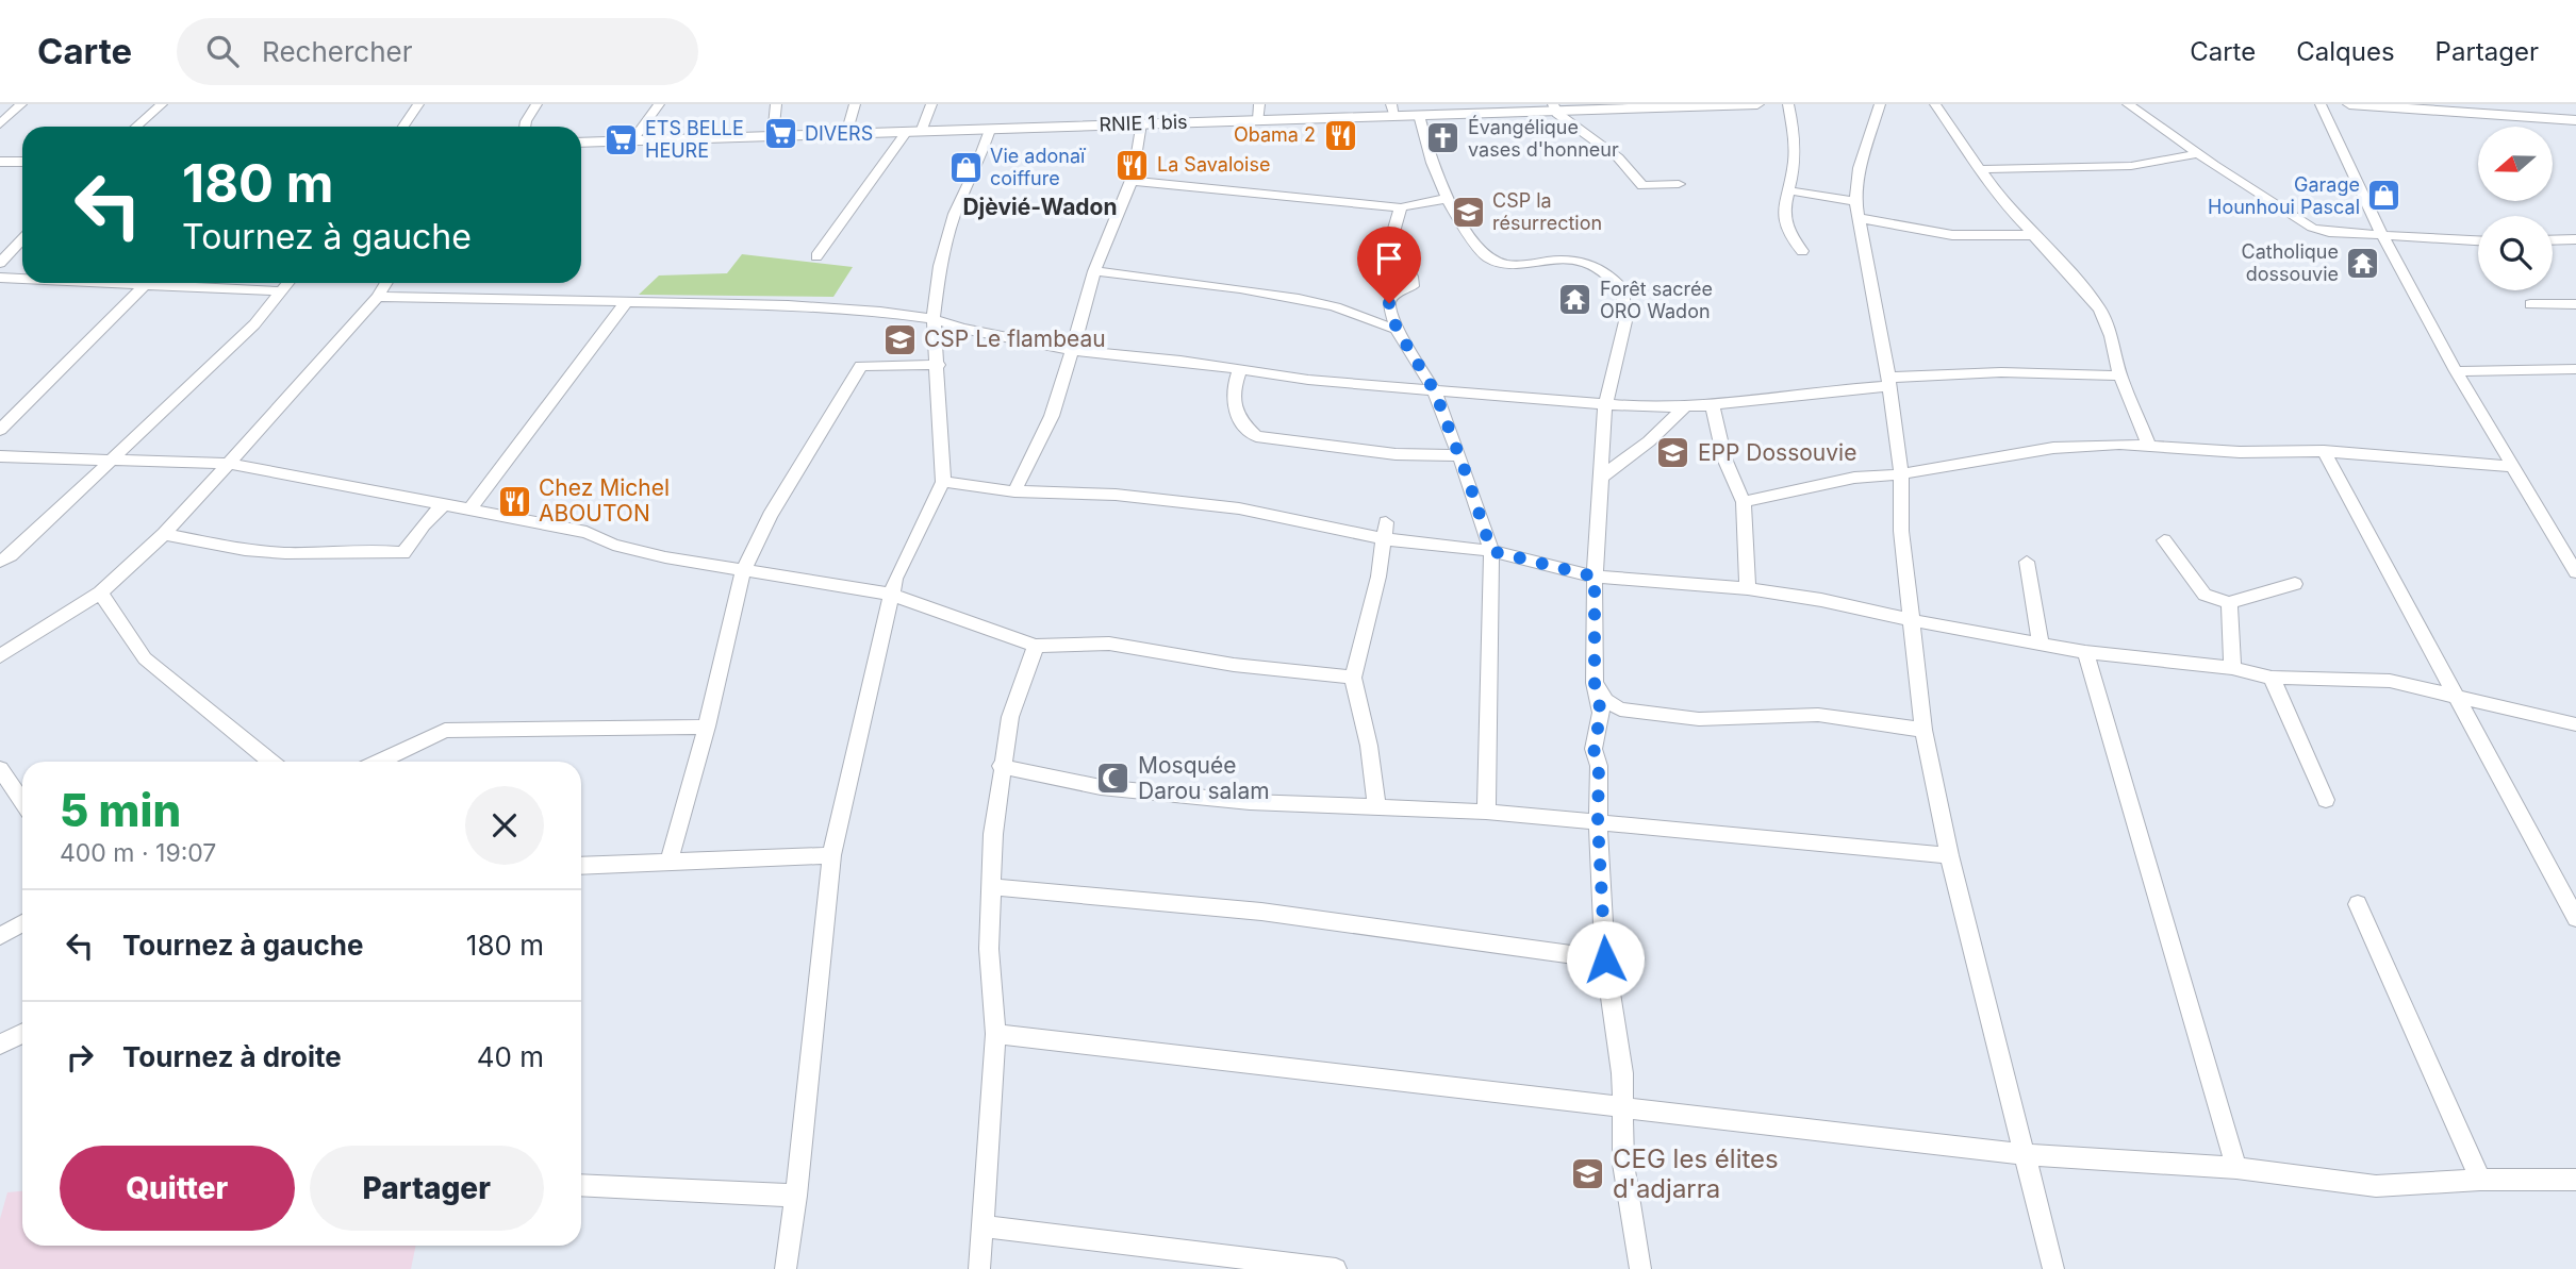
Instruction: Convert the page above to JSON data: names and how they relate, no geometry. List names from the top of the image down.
{
  "streets": {
    "main road": ["RNIE 1 bis"]
  },
  "districts": ["Djèvié-Wadon"],
  "places": {
    "supermarket": ["DIVERS", "ETS BELLE HEURE"],
    "restaurant": ["Obama 2", "La Savaloise", "Chez Michel ABOUTON"],
    "church": ["Évangélique vases d'honneur"],
    "shop": ["Vie adonaï coiffure", "Garage Hounhoui Pascal"],
    "school or university": [
      "CSP la résurrection",
      "CSP Le flambeau",
      "EPP Dossouvie",
      "CEG les élites d'adjarra"
    ],
    "temple": ["Catholique dossouvie", "Forêt sacrée ORO Wadon"],
    "mosque": ["Mosquée Darou salam"]
  },
  "north": "left",
  "page": {
    "header": "Carte",
    "search": "Rechercher",
    "nav": ["Carte", "Calques", "Partager"],
    "turn": ["180 m", "Tournez à gauche"],
    "heading": ["5 min", "400 m · 19:07"],
    "list": [
      {
        "name": "Tournez à gauche",
        "value": "180 m"
      },
      {
        "name": "Tournez à droite",
        "value": "40 m"
      }
    ],
    "buttons": ["Quitter", "Partager"]
  }
}
